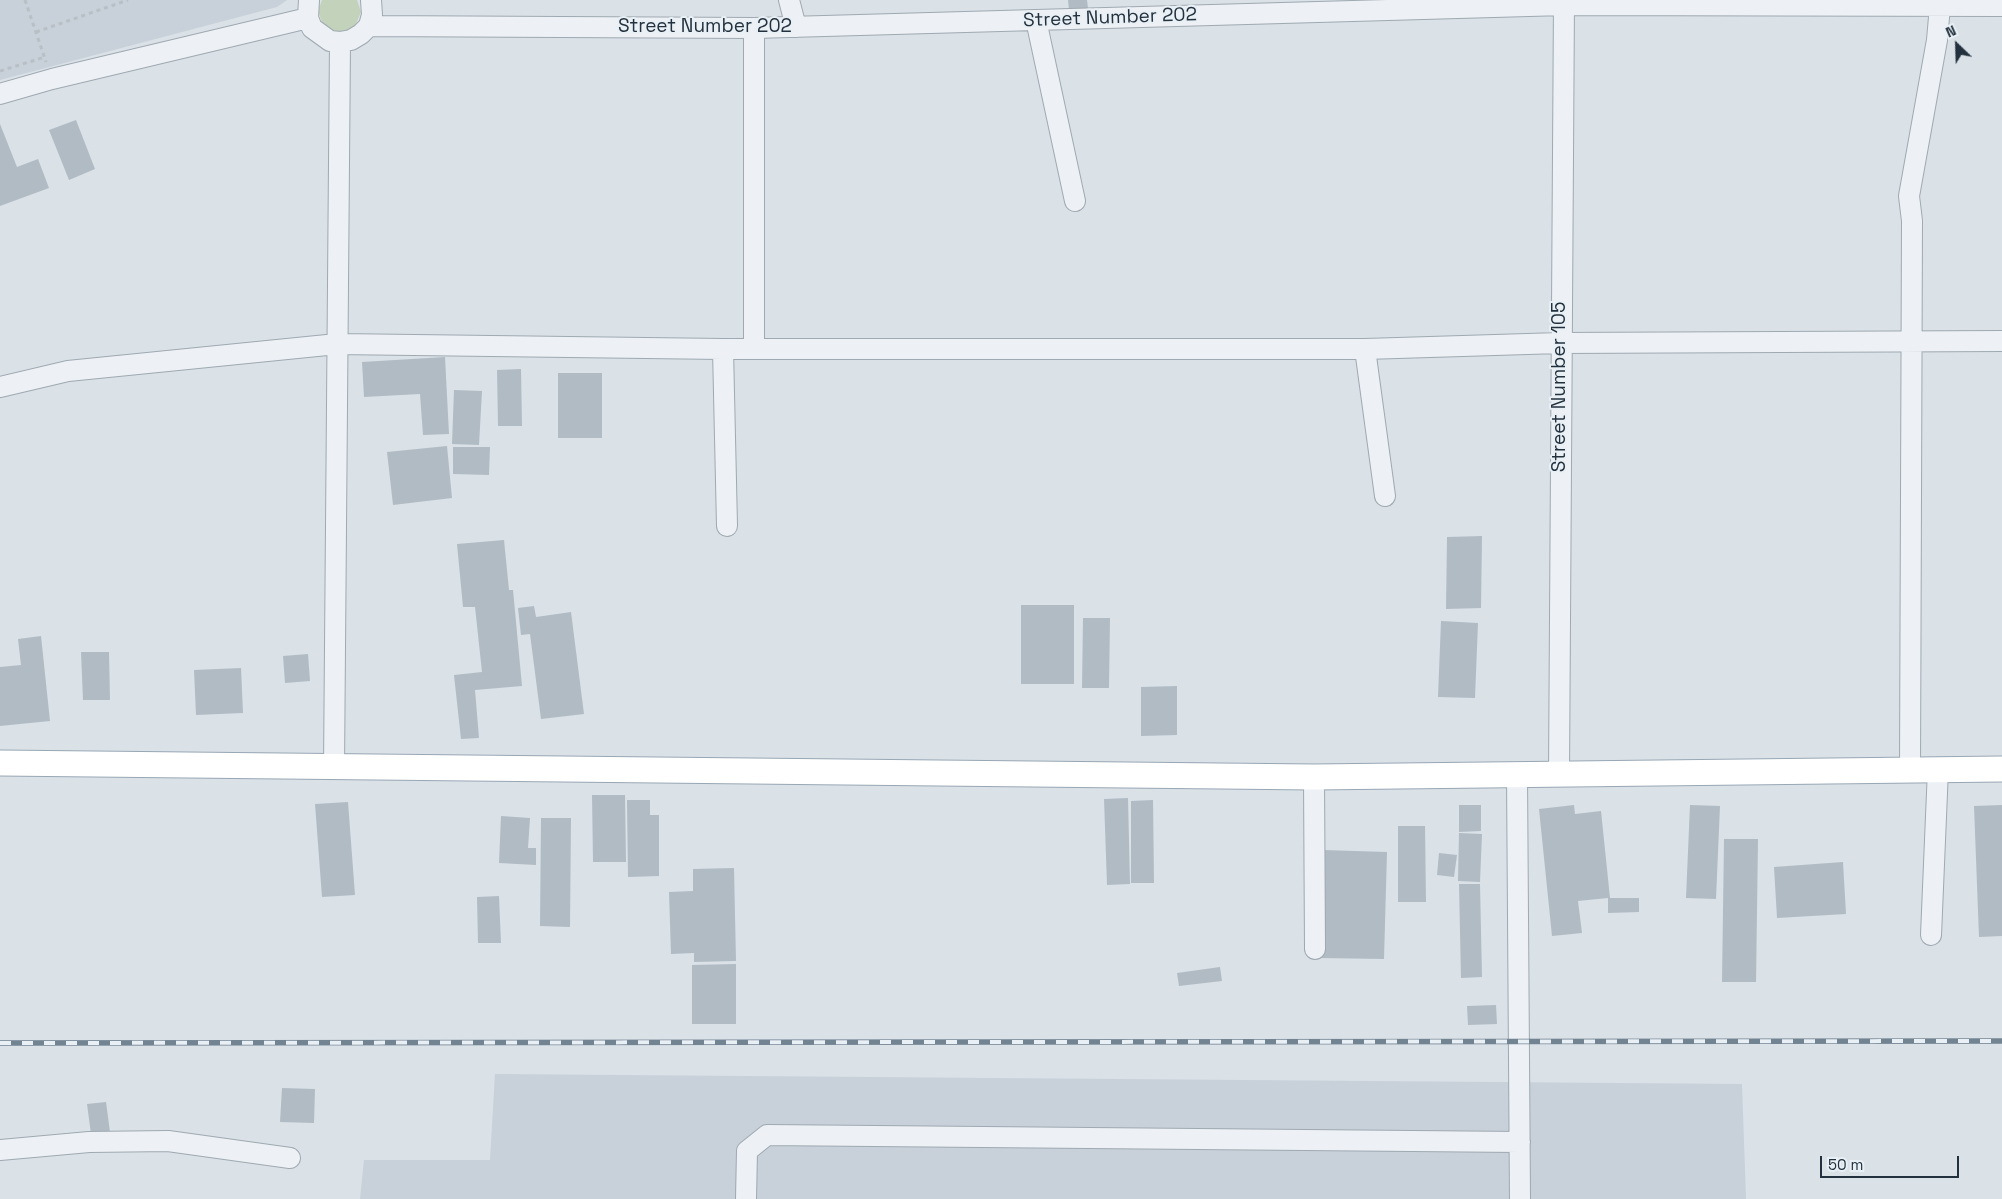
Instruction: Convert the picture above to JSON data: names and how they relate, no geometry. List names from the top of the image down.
{
  "streets": {
    "street": ["Street Number 202", "Street Number 105"]
  },
  "crossings": [
    ["Street Number 202", "Street Number 105"]
  ],
  "scale_bar": "50 m",
  "north": "top left"
}
